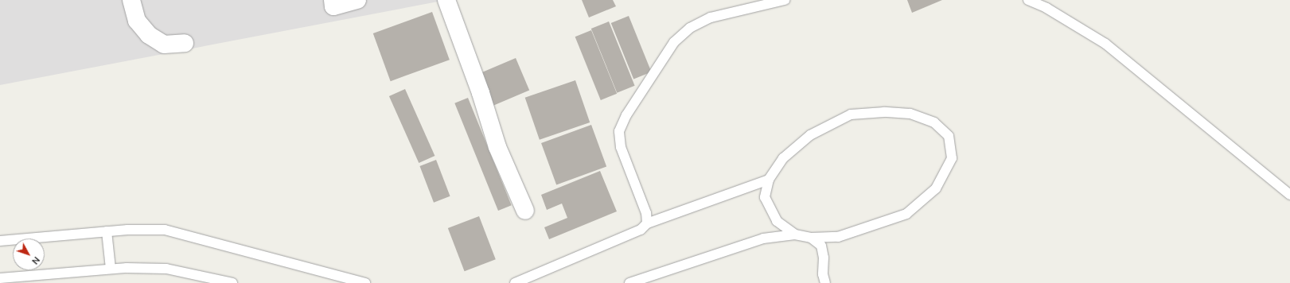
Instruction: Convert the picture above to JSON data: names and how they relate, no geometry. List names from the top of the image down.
{
  "north": "bottom right"
}
